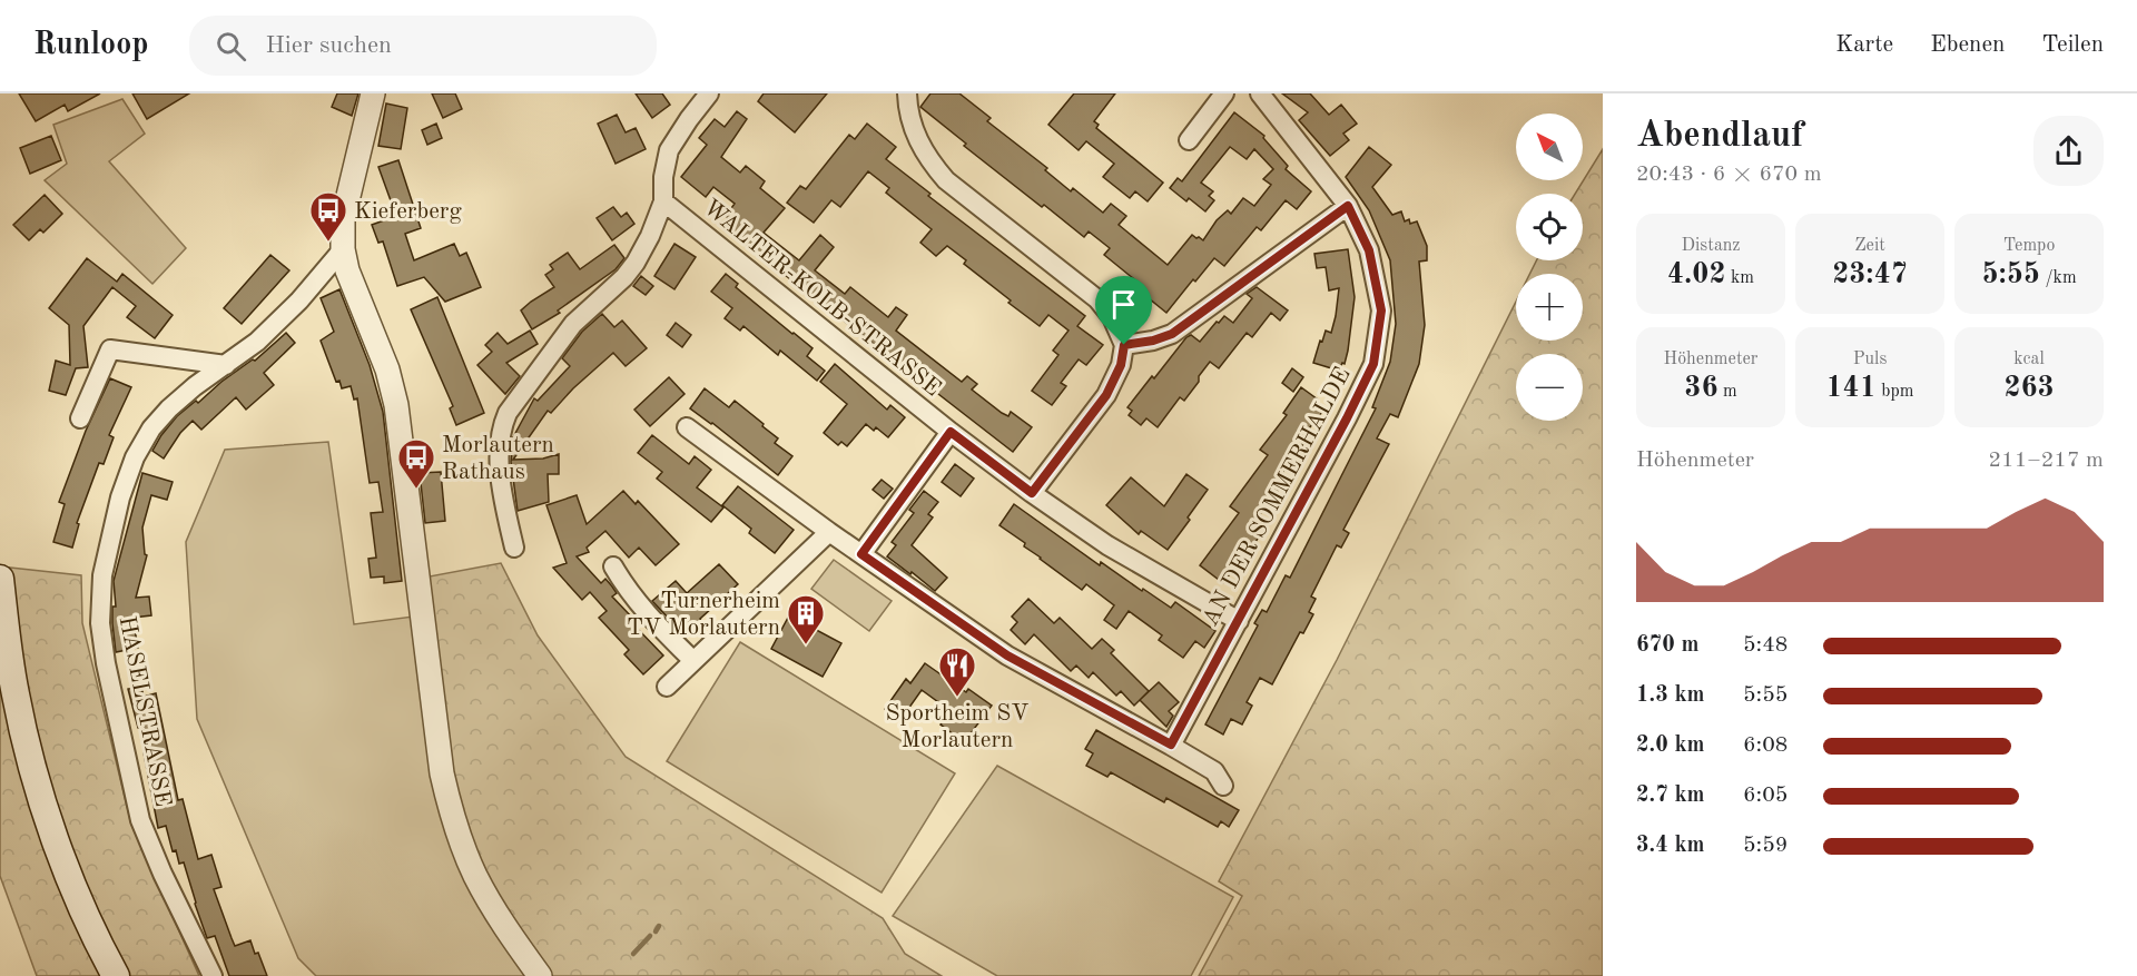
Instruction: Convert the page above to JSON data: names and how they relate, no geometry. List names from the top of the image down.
{
  "streets": {
    "street": ["WALTER-KOLB-STRASSE", "AN DER SOMMERHALDE", "HASELSTRASSE"]
  },
  "crossings": [
    ["WALTER-KOLB-STRASSE", "AN DER SOMMERHALDE"]
  ],
  "places": {
    "bus stop": ["Kieferberg", "Morlautern Rathaus"],
    "building": ["Turnerheim TV Morlautern"],
    "restaurant": ["Sportheim SV Morlautern"]
  },
  "north": "top left",
  "page": {
    "header": "Runloop",
    "search": "Hier suchen",
    "nav": ["Karte", "Ebenen", "Teilen"],
    "heading": ["Abendlauf", "20:43 · 6 × 670 m"],
    "map_buttons": ["+", "−"],
    "stats": [
      ["Distanz", "4.02 km"],
      ["Zeit", "23:47"],
      ["Tempo", "5:55 /km"],
      ["Höhenmeter", "36 m"],
      ["Puls", "141 bpm"],
      ["kcal", "263"]
    ],
    "chart": ["Höhenmeter", "211–217 m"],
    "list": [
      {
        "name": "670 m",
        "note": "5:48"
      },
      {
        "name": "1.3 km",
        "note": "5:55"
      },
      {
        "name": "2.0 km",
        "note": "6:08"
      },
      {
        "name": "2.7 km",
        "note": "6:05"
      },
      {
        "name": "3.4 km",
        "note": "5:59"
      }
    ]
  }
}
